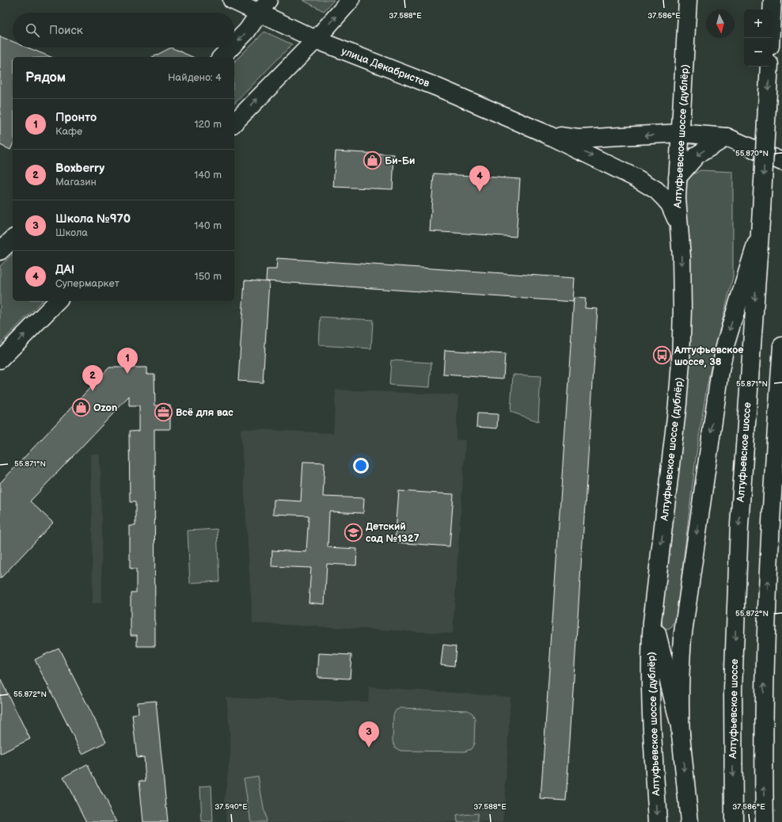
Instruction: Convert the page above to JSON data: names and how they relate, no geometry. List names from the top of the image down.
{
  "streets": {
    "main road": ["улица Декабристов", "Алтуфьевское шоссе (дублёр)", "Алтуфьевское шоссе"]
  },
  "crossings": [
    ["улица Декабристов", "Алтуфьевское шоссе (дублёр)"]
  ],
  "places": {
    "shop": ["Би-Би", "Ozon"],
    "bus stop": ["Алтуфьевское шоссе, 38"],
    "office": ["Всё для вас"],
    "school or university": ["Детский сад №1327"]
  },
  "north": "bottom",
  "page": {
    "map_buttons": ["+", "−"],
    "search": "Поиск",
    "heading": ["Рядом", "Найдено: 4"],
    "list": [
      {
        "mark": "1",
        "name": "Пронто",
        "note": "Кафе",
        "value": "120 m"
      },
      {
        "mark": "2",
        "name": "Boxberry",
        "note": "Магазин",
        "value": "140 m"
      },
      {
        "mark": "3",
        "name": "Школа №970",
        "note": "Школа",
        "value": "140 m"
      },
      {
        "mark": "4",
        "name": "ДА!",
        "note": "Супермаркет",
        "value": "150 m"
      }
    ],
    "pins": [
      "4",
      "1",
      "2",
      "3"
    ]
  },
  "coordinates": [
    "37.588°E",
    "37.586°E",
    "55.870°N",
    "55.871°N",
    "55.872°N",
    "37.590°E"
  ]
}
